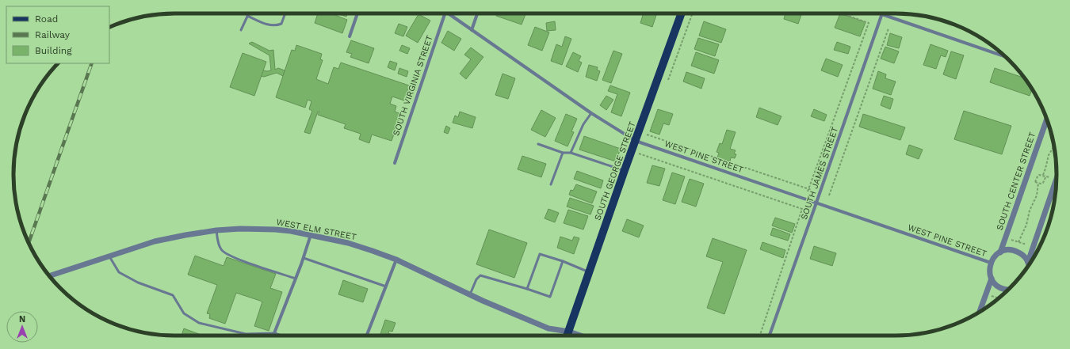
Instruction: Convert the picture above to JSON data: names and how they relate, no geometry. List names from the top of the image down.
{
  "streets": {
    "main road": ["SOUTH GEORGE STREET"],
    "street": [
      "SOUTH VIRGINIA STREET",
      "WEST PINE STREET",
      "SOUTH JAMES STREET",
      "SOUTH CENTER STREET",
      "WEST ELM STREET"
    ]
  },
  "crossings": [
    ["WEST PINE STREET", "SOUTH GEORGE STREET"],
    ["WEST PINE STREET", "SOUTH JAMES STREET"],
    ["WEST PINE STREET", "SOUTH CENTER STREET"],
    ["SOUTH GEORGE STREET", "WEST ELM STREET"]
  ],
  "legend": ["Road", "Railway", "Building"],
  "north": "top"
}
